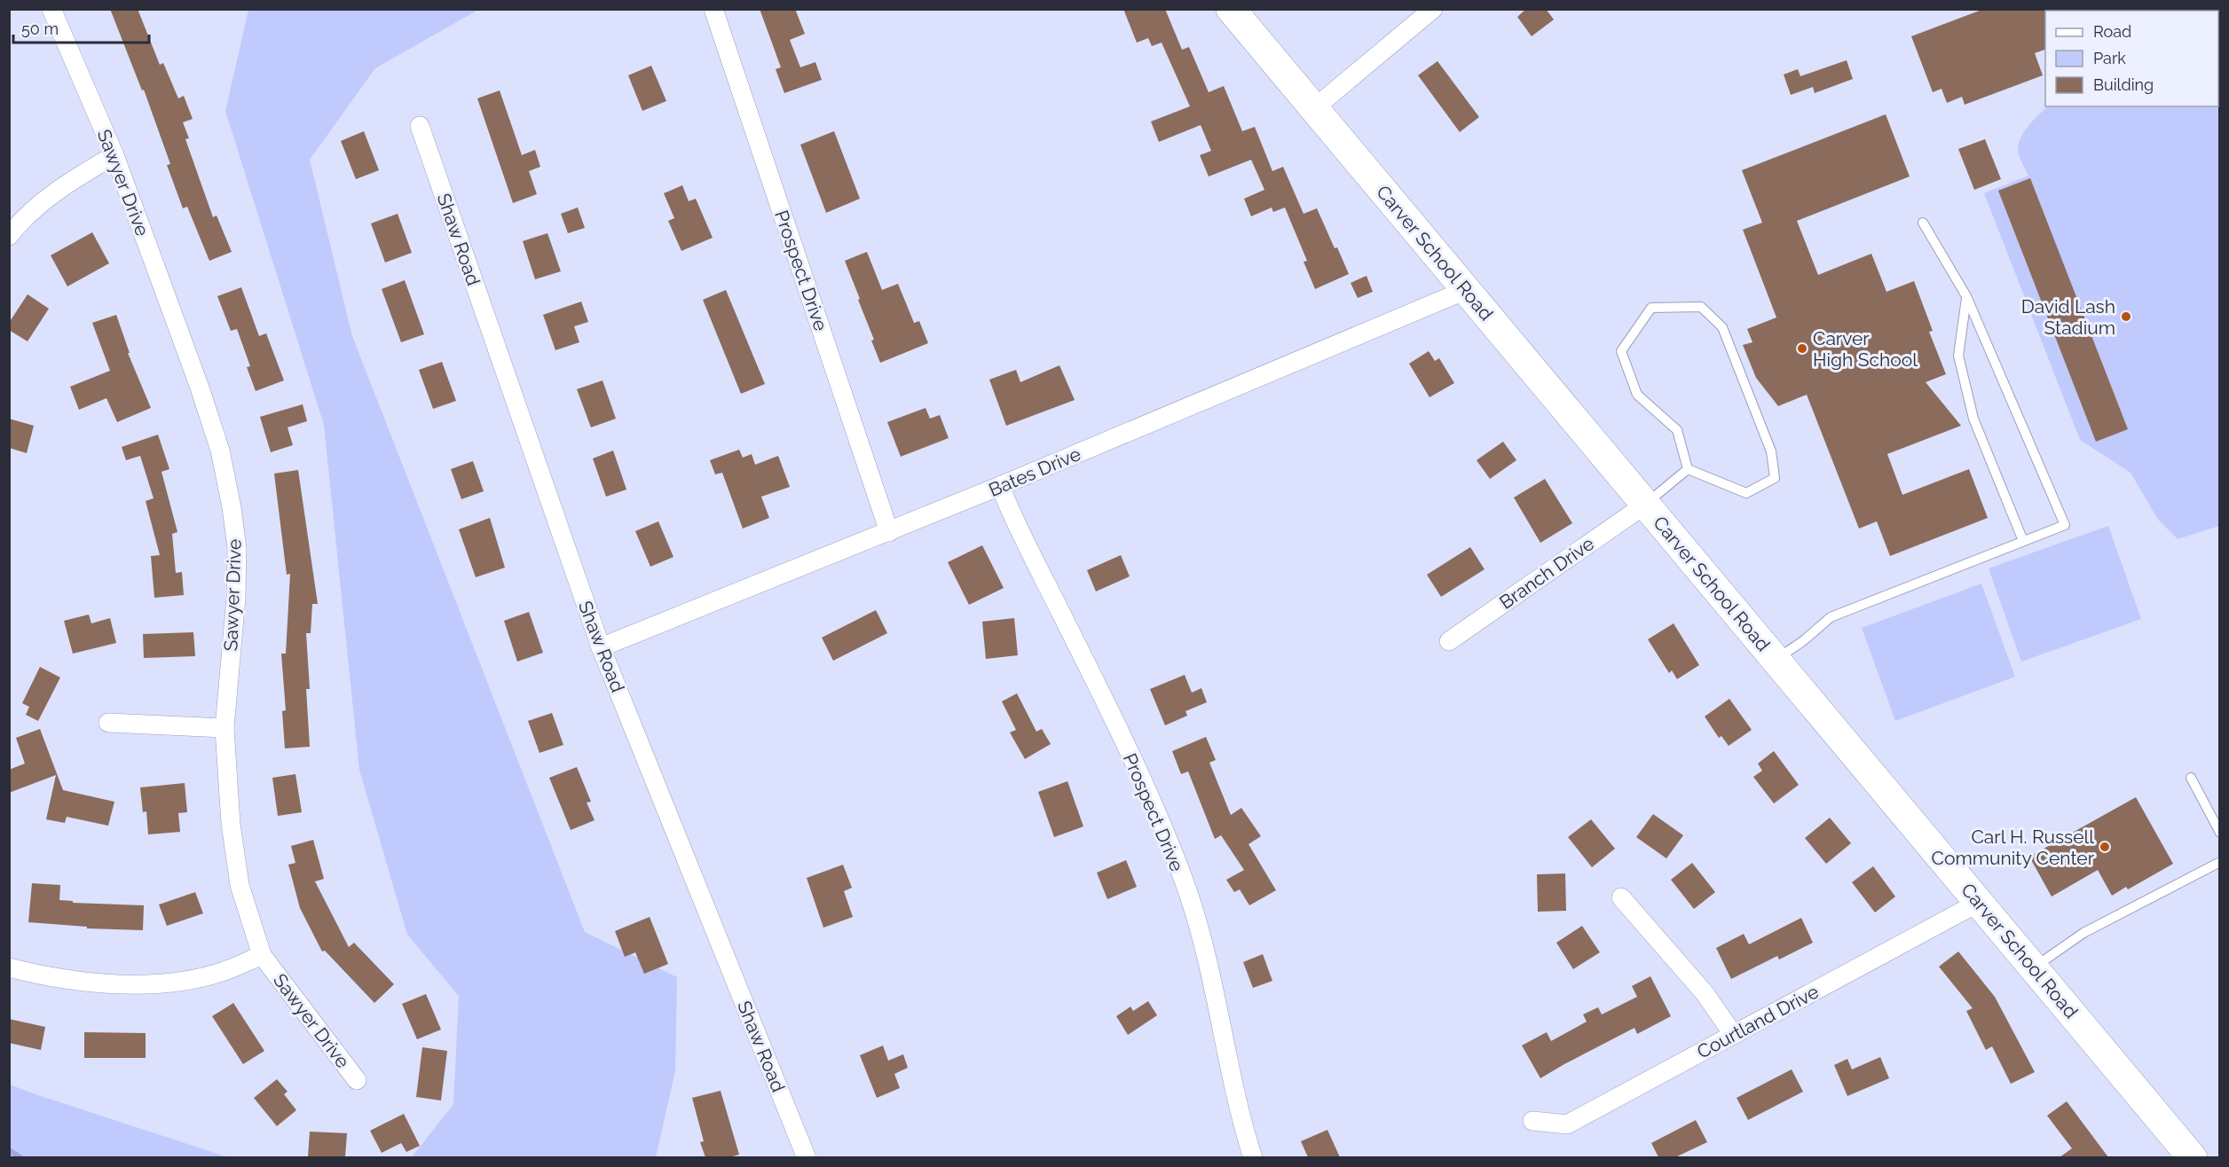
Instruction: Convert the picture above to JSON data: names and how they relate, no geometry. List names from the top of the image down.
{
  "streets": {
    "main road": ["Carver School Road"],
    "street": [
      "Sawyer Drive",
      "Shaw Road",
      "Prospect Drive",
      "Bates Drive",
      "Branch Drive",
      "Courtland Drive"
    ]
  },
  "crossings": [
    ["Shaw Road", "Bates Drive"],
    ["Carver School Road", "Bates Drive"],
    ["Carver School Road", "Branch Drive"],
    ["Carver School Road", "Courtland Drive"],
    ["Prospect Drive", "Bates Drive"]
  ],
  "places": ["David Lash Stadium", "Carver High School", "Carl H. Russell Community Center"],
  "legend": ["Road", "Park", "Building"],
  "scale_bar": "50 m"
}
